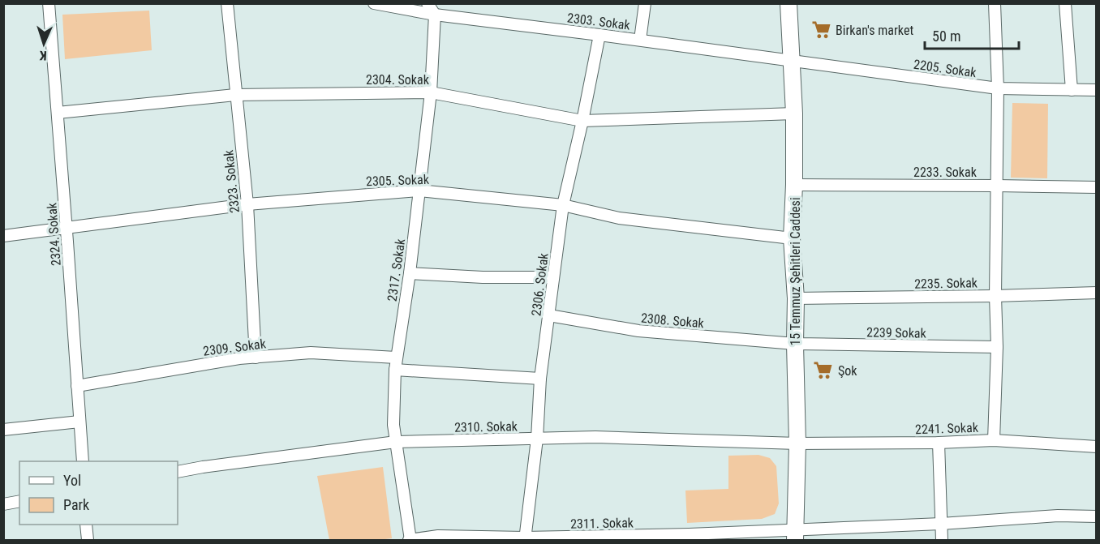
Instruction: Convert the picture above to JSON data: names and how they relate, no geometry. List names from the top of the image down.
{
  "streets": {
    "main road": ["15 Temmuz Şehitleri Caddesi"],
    "street": [
      "2303. Sokak",
      "2205. Sokak",
      "2304. Sokak",
      "2233. Sokak",
      "2305. Sokak",
      "2323. Sokak",
      "2324. Sokak",
      "2317. Sokak",
      "2235. Sokak",
      "2306. Sokak",
      "2308. Sokak",
      "2239 Sokak",
      "2309. Sokak",
      "2310. Sokak",
      "2241. Sokak",
      "2311. Sokak"
    ]
  },
  "crossings": [
    ["2303. Sokak", "2205. Sokak"],
    ["2303. Sokak", "2317. Sokak"],
    ["2303. Sokak", "15 Temmuz Şehitleri Caddesi"],
    ["2303. Sokak", "2306. Sokak"],
    ["2205. Sokak", "15 Temmuz Şehitleri Caddesi"],
    ["2304. Sokak", "2323. Sokak"],
    ["2304. Sokak", "2324. Sokak"],
    ["2304. Sokak", "2317. Sokak"],
    ["2304. Sokak", "15 Temmuz Şehitleri Caddesi"],
    ["2304. Sokak", "2306. Sokak"],
    ["2233. Sokak", "15 Temmuz Şehitleri Caddesi"],
    ["2305. Sokak", "2323. Sokak"],
    ["2305. Sokak", "2324. Sokak"],
    ["2305. Sokak", "2317. Sokak"],
    ["2305. Sokak", "15 Temmuz Şehitleri Caddesi"],
    ["2305. Sokak", "2306. Sokak"],
    ["2323. Sokak", "2309. Sokak"],
    ["2324. Sokak", "2309. Sokak"],
    ["2317. Sokak", "2309. Sokak"],
    ["2317. Sokak", "2310. Sokak"],
    ["2317. Sokak", "2311. Sokak"],
    ["15 Temmuz Şehitleri Caddesi", "2235. Sokak"],
    ["15 Temmuz Şehitleri Caddesi", "2308. Sokak"],
    ["15 Temmuz Şehitleri Caddesi", "2239 Sokak"],
    ["15 Temmuz Şehitleri Caddesi", "2310. Sokak"],
    ["15 Temmuz Şehitleri Caddesi", "2241. Sokak"],
    ["15 Temmuz Şehitleri Caddesi", "2311. Sokak"],
    ["2306. Sokak", "2308. Sokak"],
    ["2306. Sokak", "2310. Sokak"],
    ["2306. Sokak", "2311. Sokak"],
    ["2308. Sokak", "2239 Sokak"],
    ["2310. Sokak", "2241. Sokak"]
  ],
  "places": {
    "supermarket": ["Birkan's market", "Şok"]
  },
  "legend": ["Yol", "Park"],
  "scale_bar": "50 m",
  "north": "bottom"
}
